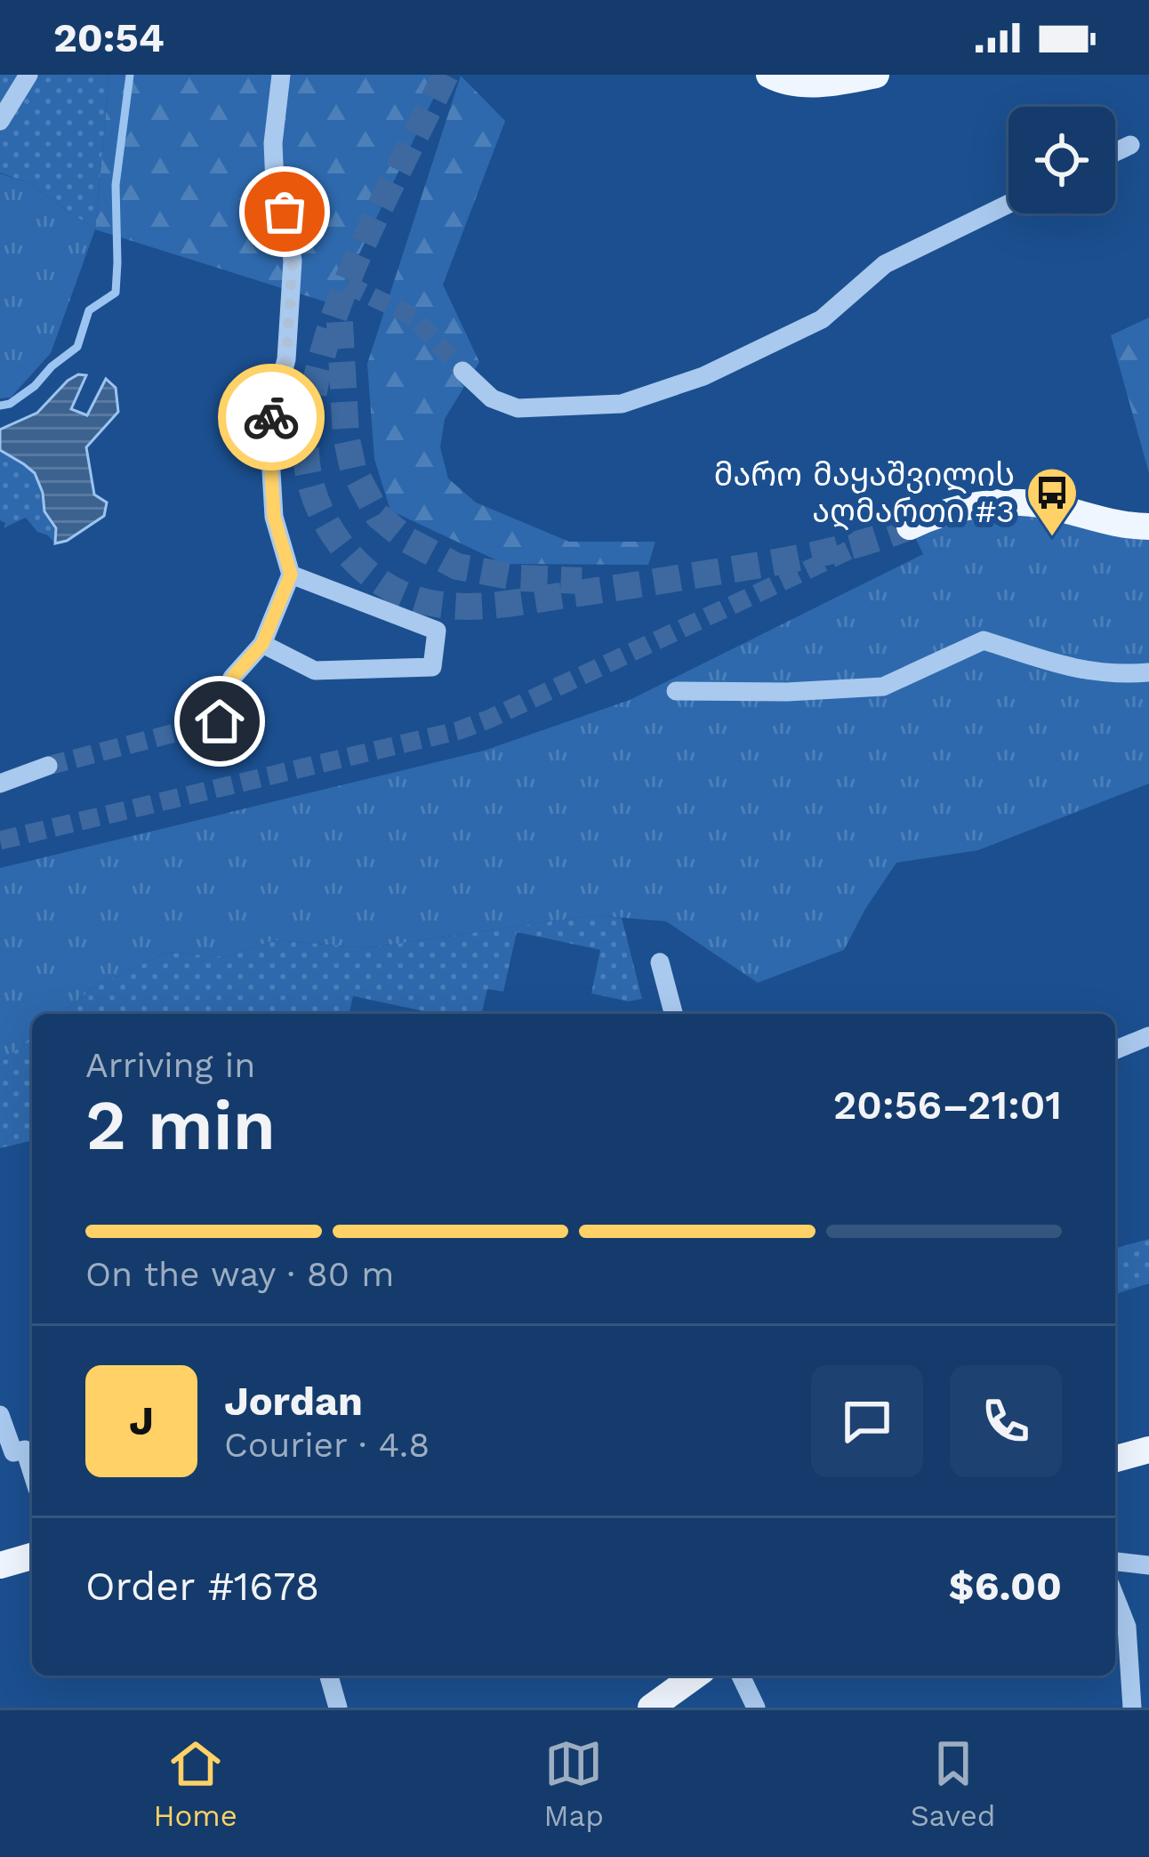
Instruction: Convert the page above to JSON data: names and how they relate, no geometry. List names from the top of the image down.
{
  "places": {
    "bus stop": ["მარო მაყაშვილის აღმართი #3"]
  },
  "page": {
    "status": "20:54",
    "heading": ["2 min", "Arriving in", "20:56–21:01"],
    "panel": [
      "Jordan",
      "Courier · 4.8",
      "Order #1678",
      "$6.00"
    ],
    "bar": "On the way · 80 m",
    "round": "J",
    "tabs": ["Home", "Map", "Saved"]
  }
}
